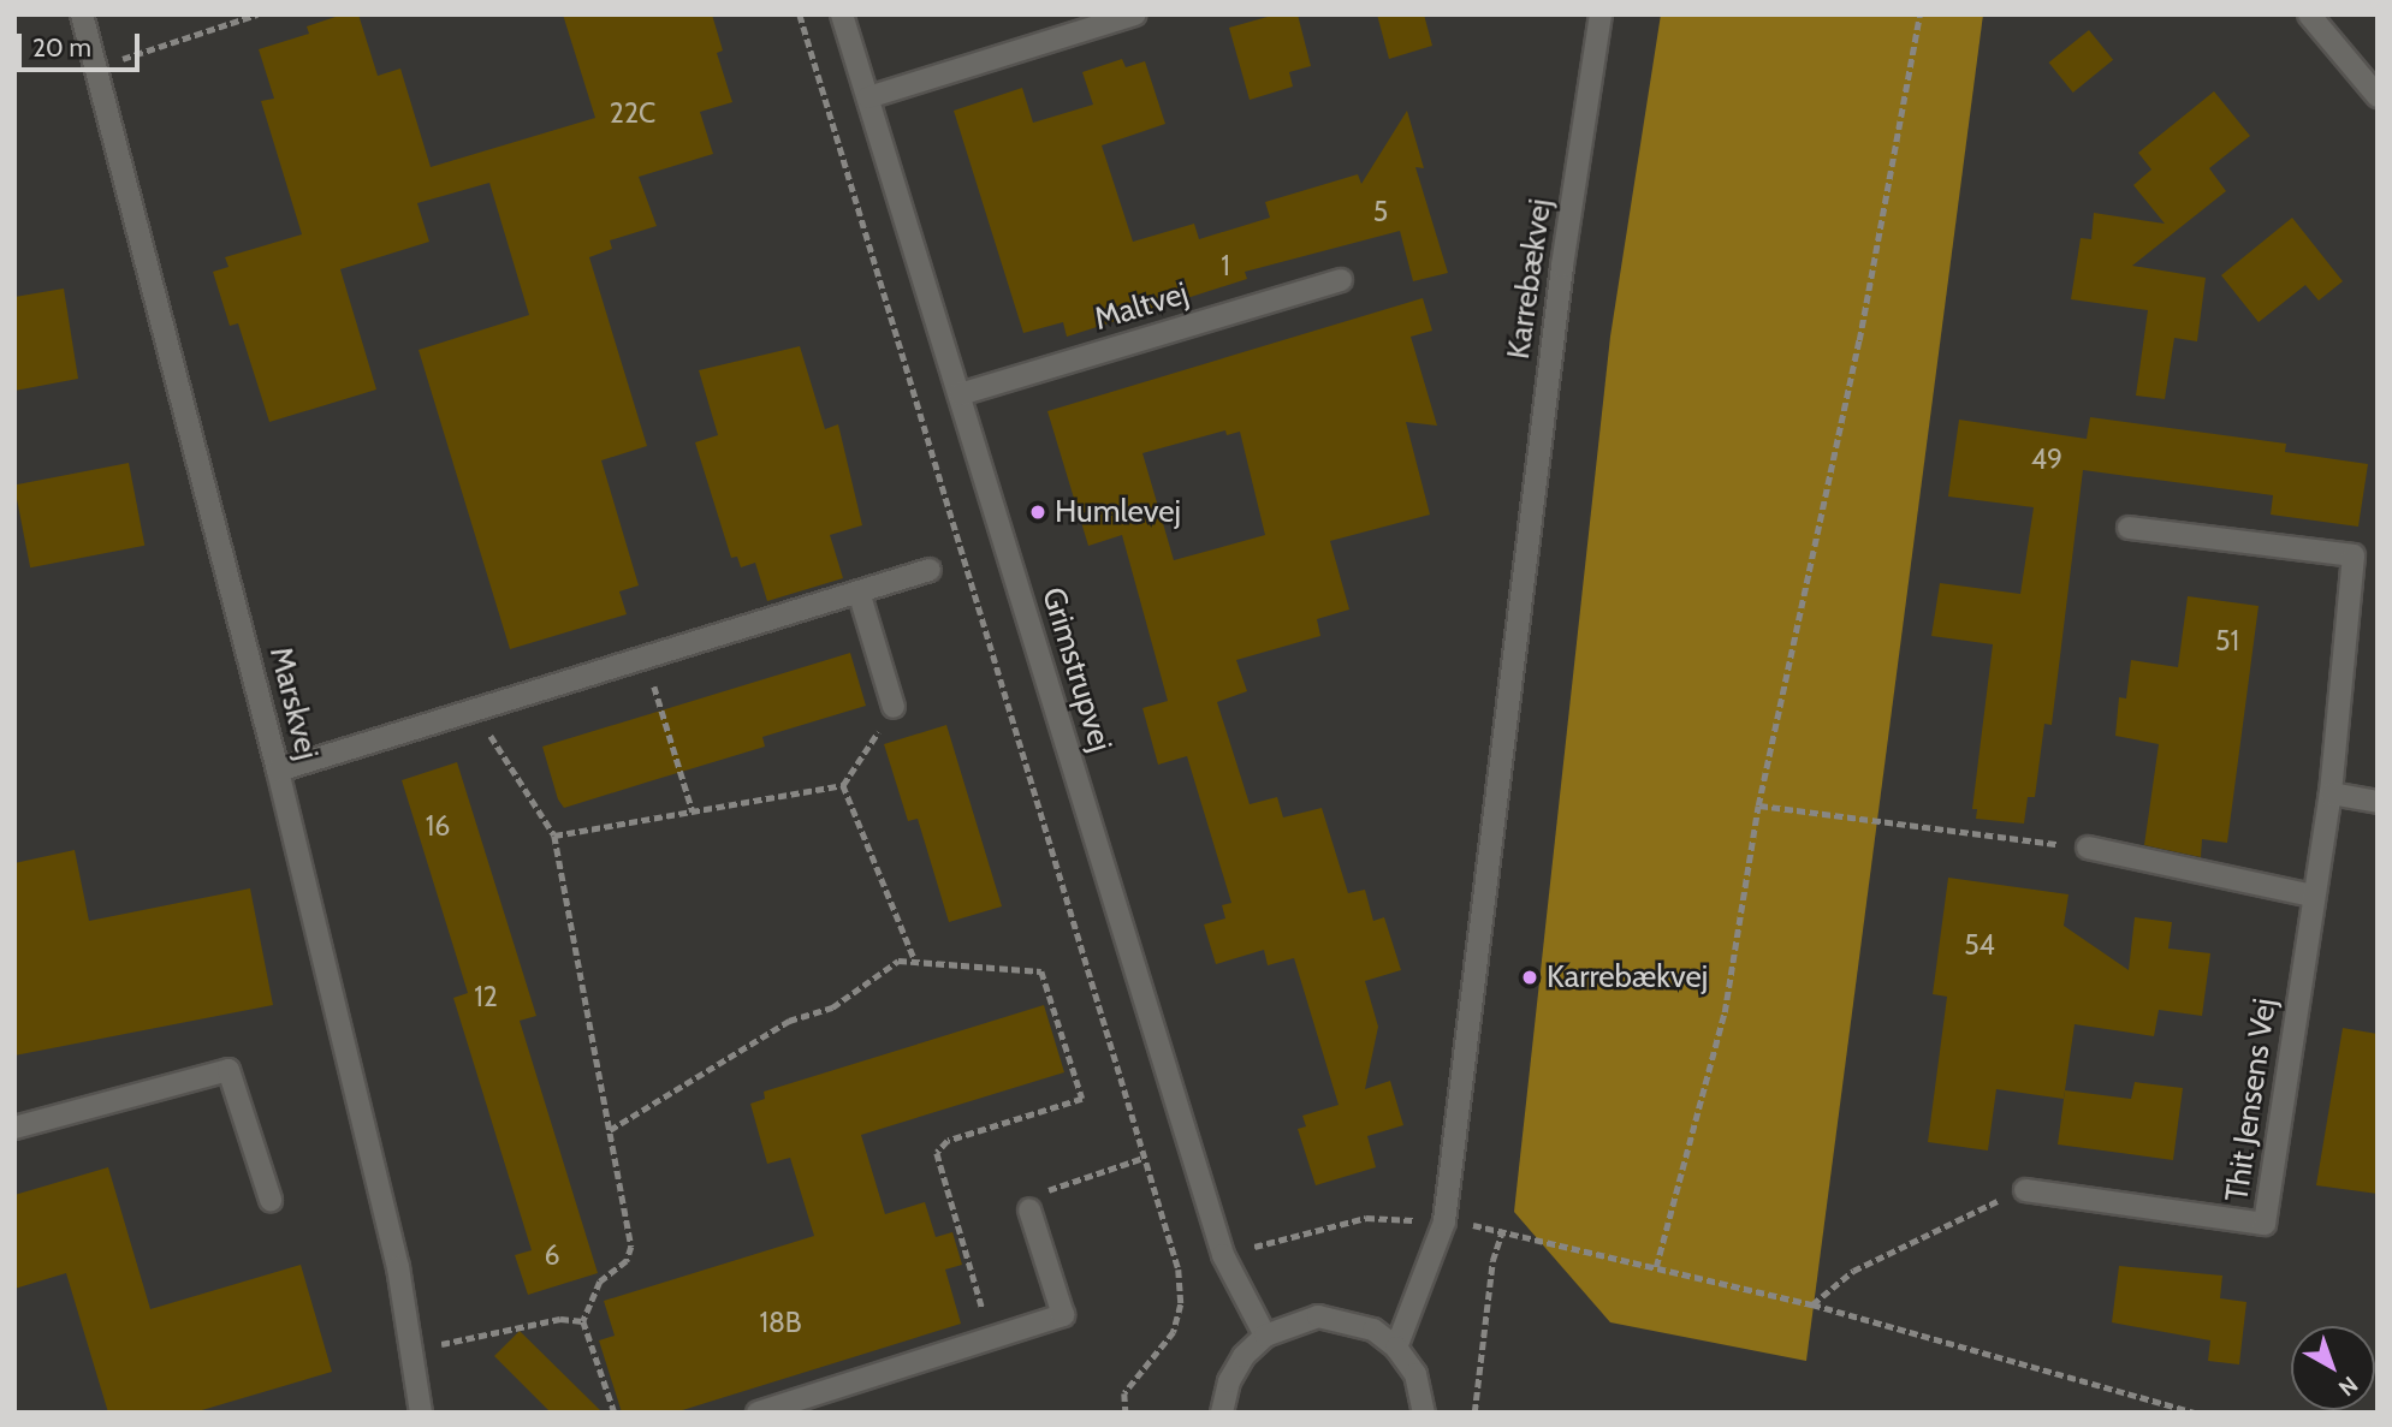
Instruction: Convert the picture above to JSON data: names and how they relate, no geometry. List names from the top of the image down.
{
  "streets": {
    "street": [
      "Karrebækvej",
      "Maltvej",
      "Grimstrupvej",
      "Marskvej",
      "Thit Jensens Vej"
    ]
  },
  "crossings": [
    ["Maltvej", "Grimstrupvej"]
  ],
  "places": ["Humlevej", "Karrebækvej"],
  "house_numbers": [
    "22C",
    "5",
    "1",
    "49",
    "51",
    "16",
    "54",
    "12",
    "6",
    "18B"
  ],
  "scale_bar": "20 m",
  "north": "bottom right"
}
